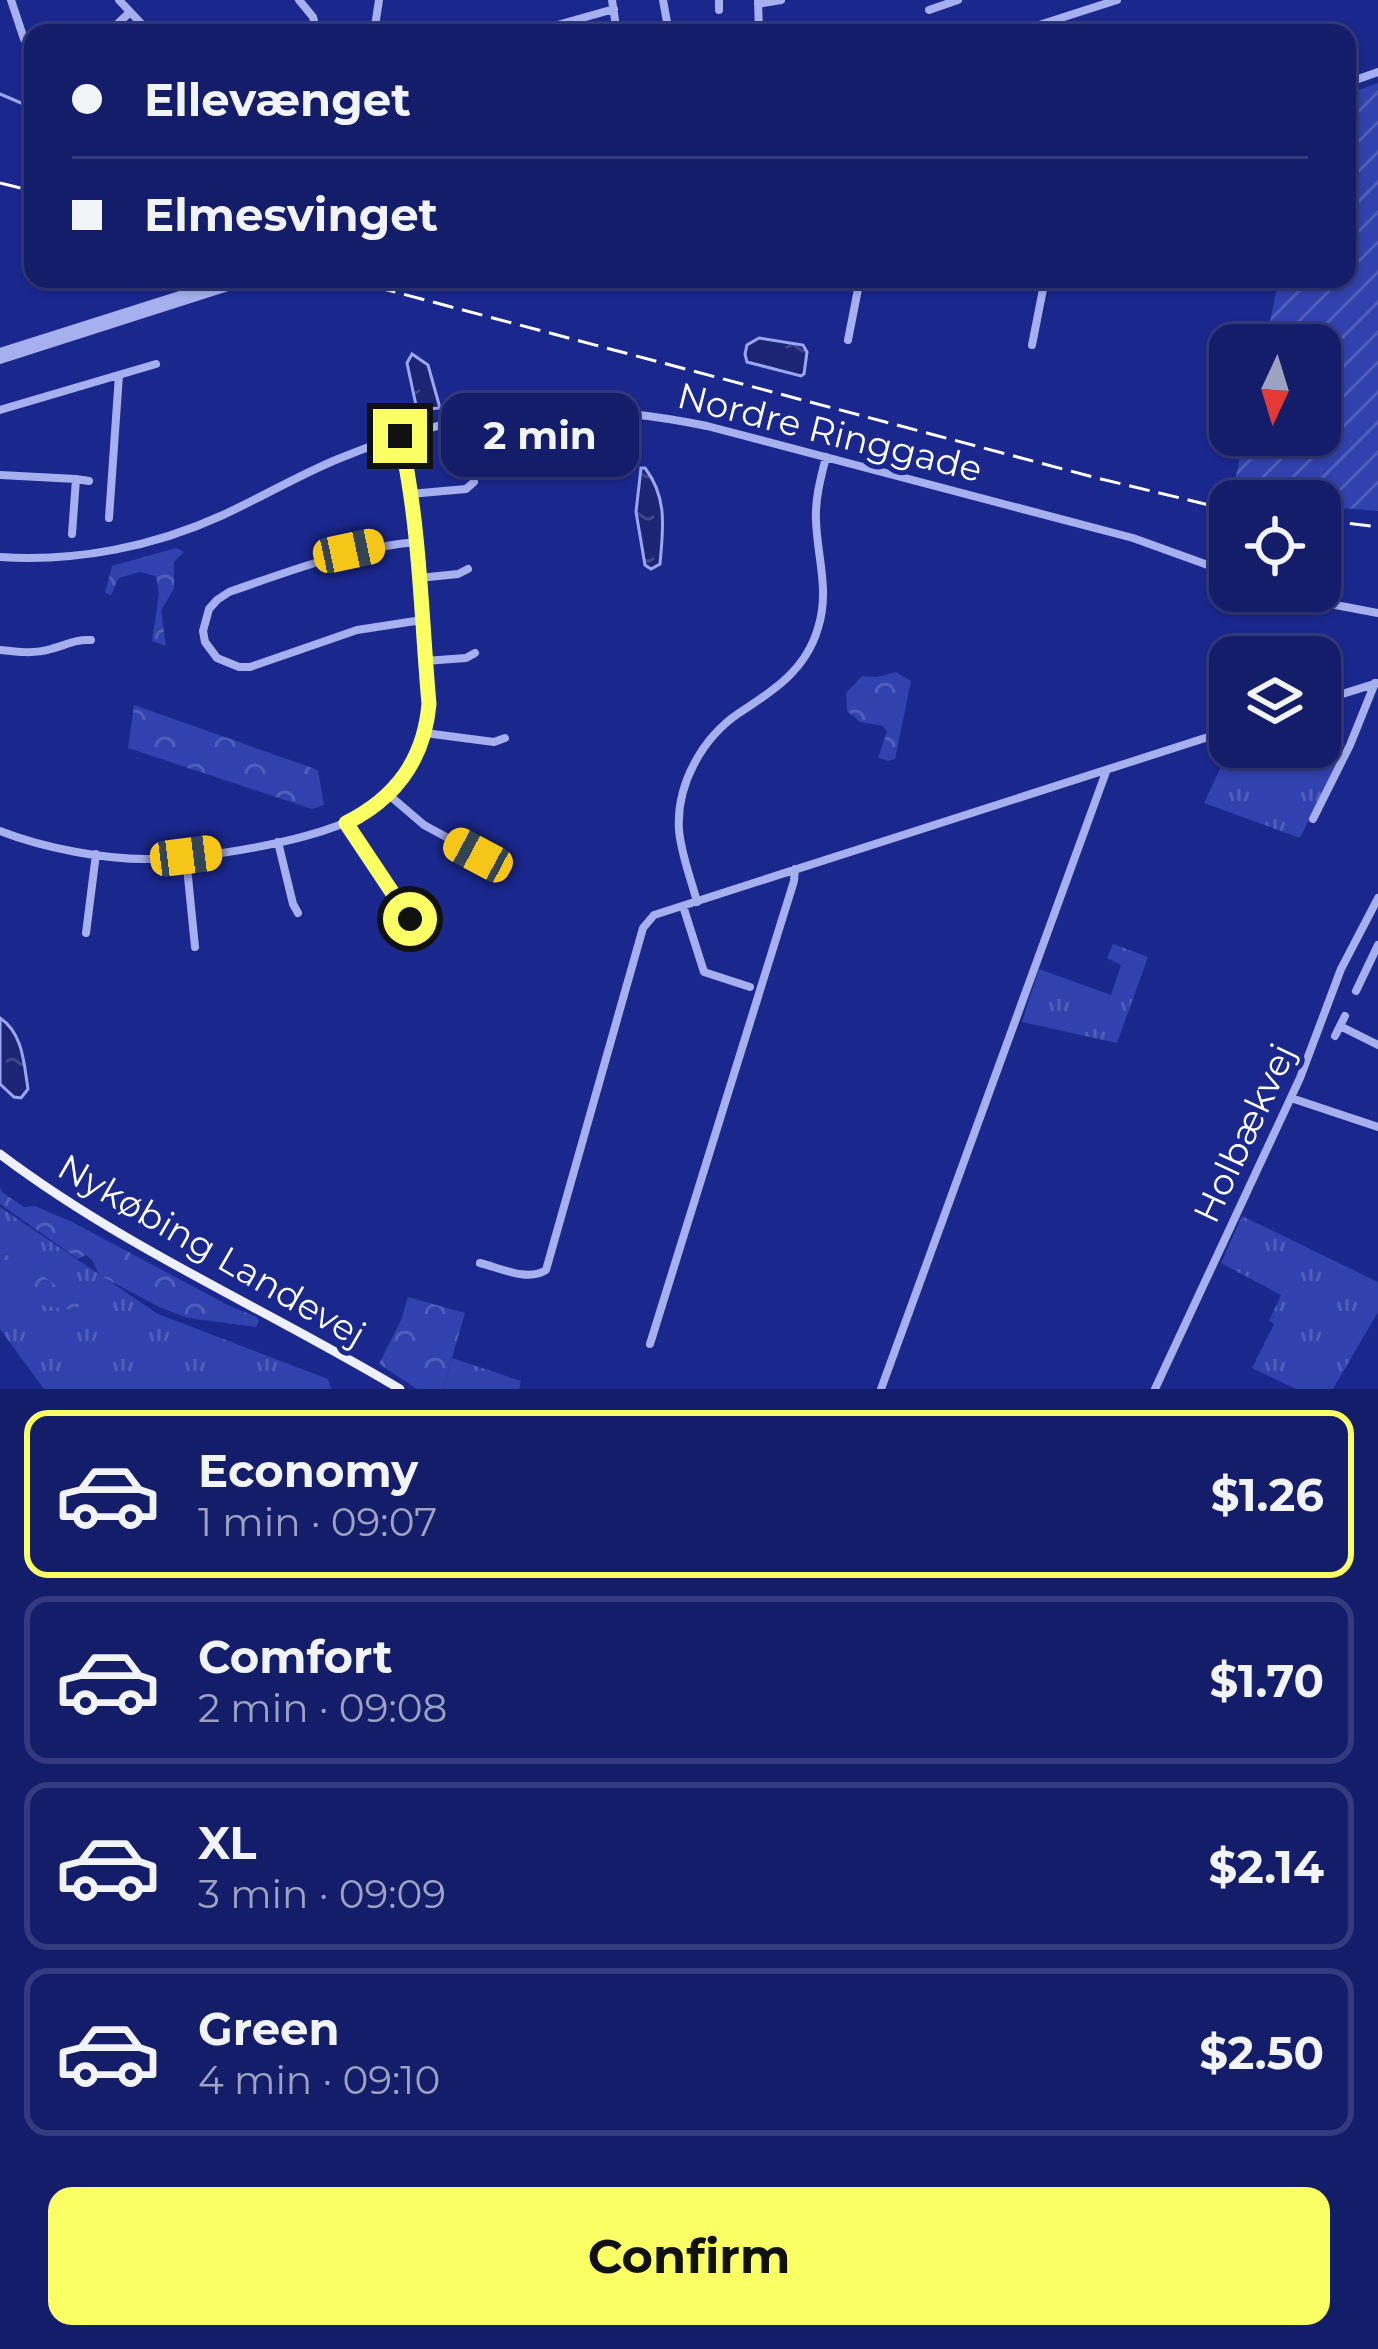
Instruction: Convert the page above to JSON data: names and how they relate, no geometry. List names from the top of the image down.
{
  "streets": {
    "main road": ["Nykøbing Landevej"],
    "street": ["Nordre Ringgade", "Holbækvej"]
  },
  "north": "bottom",
  "page": {
    "banner": ["Ellevænget", "Elmesvinget"],
    "bubble": "2 min",
    "list": [
      {
        "name": "Economy",
        "note": "1 min · 09:07",
        "value": "$1.26"
      },
      {
        "name": "Comfort",
        "note": "2 min · 09:08",
        "value": "$1.70"
      },
      {
        "name": "XL",
        "note": "3 min · 09:09",
        "value": "$2.14"
      },
      {
        "name": "Green",
        "note": "4 min · 09:10",
        "value": "$2.50"
      }
    ],
    "buttons": "Confirm"
  }
}
